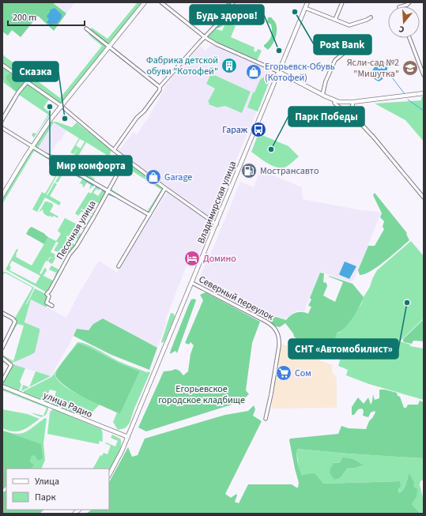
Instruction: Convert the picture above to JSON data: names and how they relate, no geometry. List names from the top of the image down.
{
  "streets": {
    "street": [
      "Владимирская улица",
      "Песочная улица",
      "Северный переулок",
      "улица Радио"
    ]
  },
  "crossings": [
    ["Владимирская улица", "Северный переулок"],
    ["Владимирская улица", "улица Радио"]
  ],
  "parks": ["Егорьевское городское кладбище"],
  "places": {
    "other": [
      "Post Bank",
      "Будь здоров!",
      "Мир комфорта",
      "Сказка",
      "Парк Победы",
      "СНТ «Автомобилист»"
    ],
    "building": ["Фабрика детской обуви \"Котофей\""],
    "school or university": ["Ясли-сад №2 \"Мишутка\""],
    "shop": ["Егорьевск-Обувь (Котофей)", "Garage"],
    "bus stop": ["Гараж"],
    "fuel station": ["Мострансавто"],
    "hotel": ["Домино"],
    "supermarket": ["Сом"]
  },
  "legend": ["Улица", "Парк"],
  "scale_bar": "200 m",
  "north": "bottom"
}
